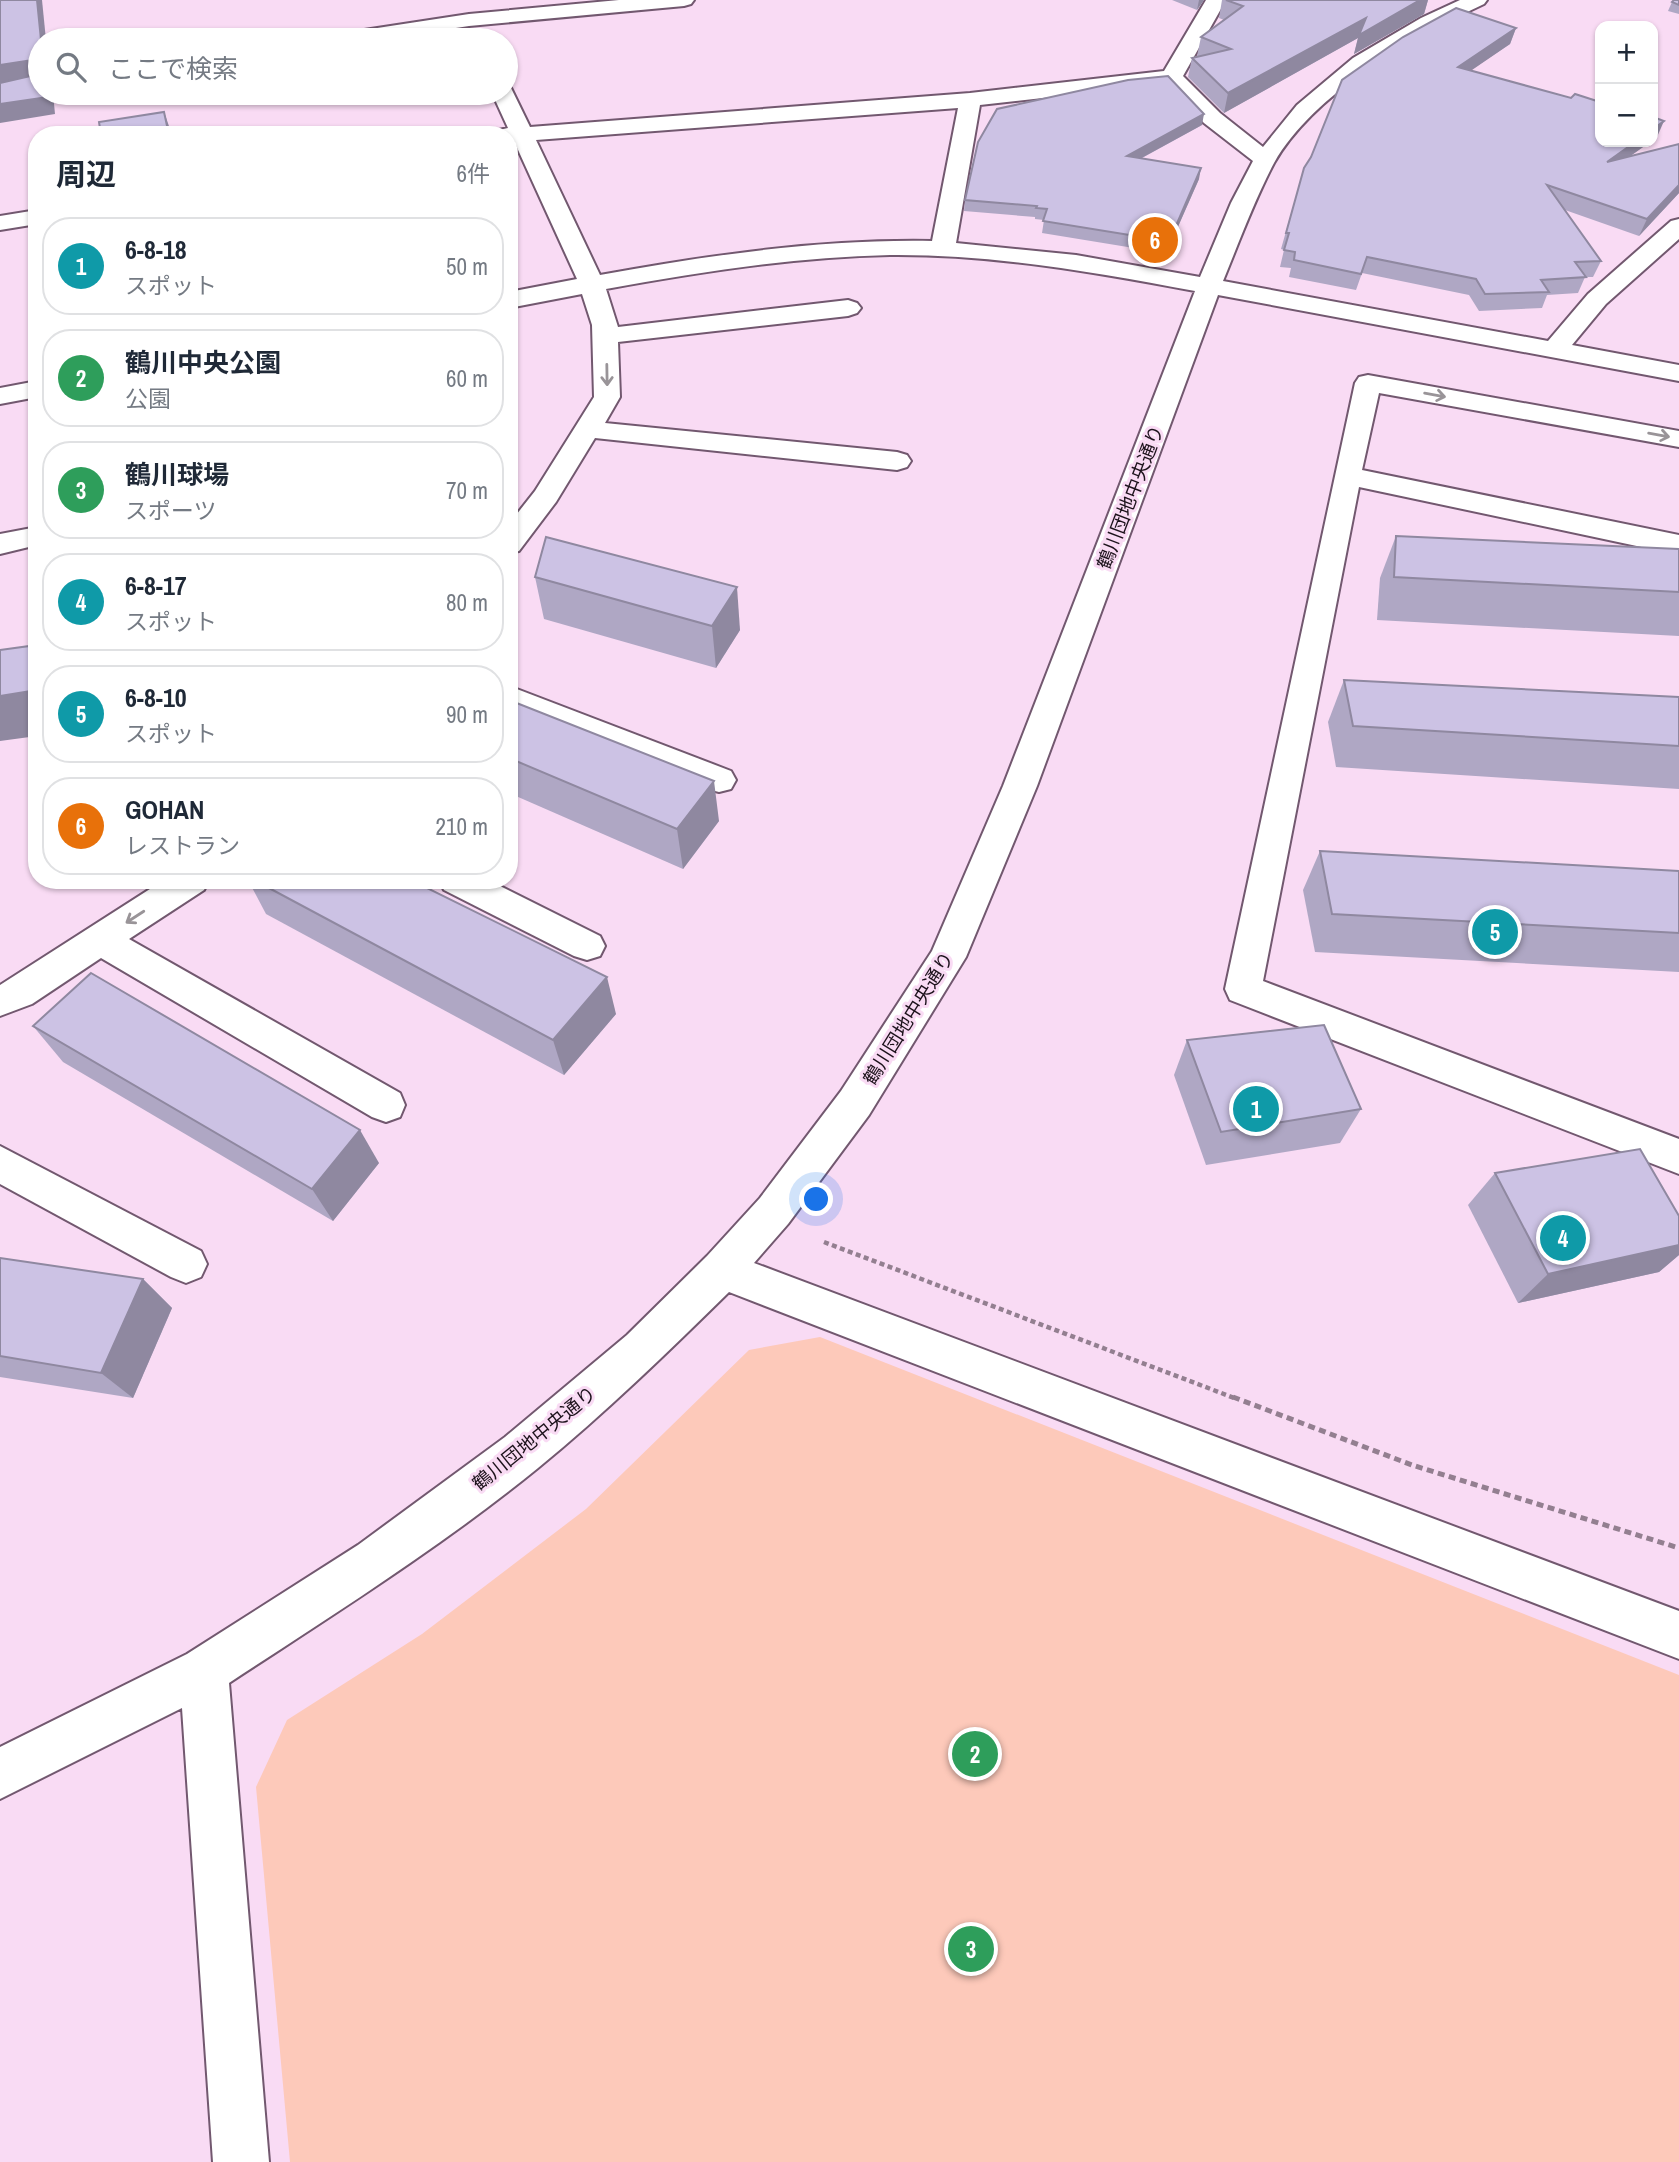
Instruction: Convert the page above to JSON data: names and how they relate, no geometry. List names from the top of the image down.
{
  "streets": {
    "street": ["鶴川団地中央通り"]
  },
  "page": {
    "map_buttons": ["+", "−"],
    "search": "ここで検索",
    "heading": ["周辺", "6件"],
    "pins": [
      "6",
      "5",
      "1",
      "4",
      "2",
      "3"
    ],
    "list": [
      {
        "mark": "1",
        "name": "6-8-18",
        "note": "スポット",
        "value": "50 m"
      },
      {
        "mark": "2",
        "name": "鶴川中央公園",
        "note": "公園",
        "value": "60 m"
      },
      {
        "mark": "3",
        "name": "鶴川球場",
        "note": "スポーツ",
        "value": "70 m"
      },
      {
        "mark": "4",
        "name": "6-8-17",
        "note": "スポット",
        "value": "80 m"
      },
      {
        "mark": "5",
        "name": "6-8-10",
        "note": "スポット",
        "value": "90 m"
      },
      {
        "mark": "6",
        "name": "GOHAN",
        "note": "レストラン",
        "value": "210 m"
      }
    ]
  }
}
